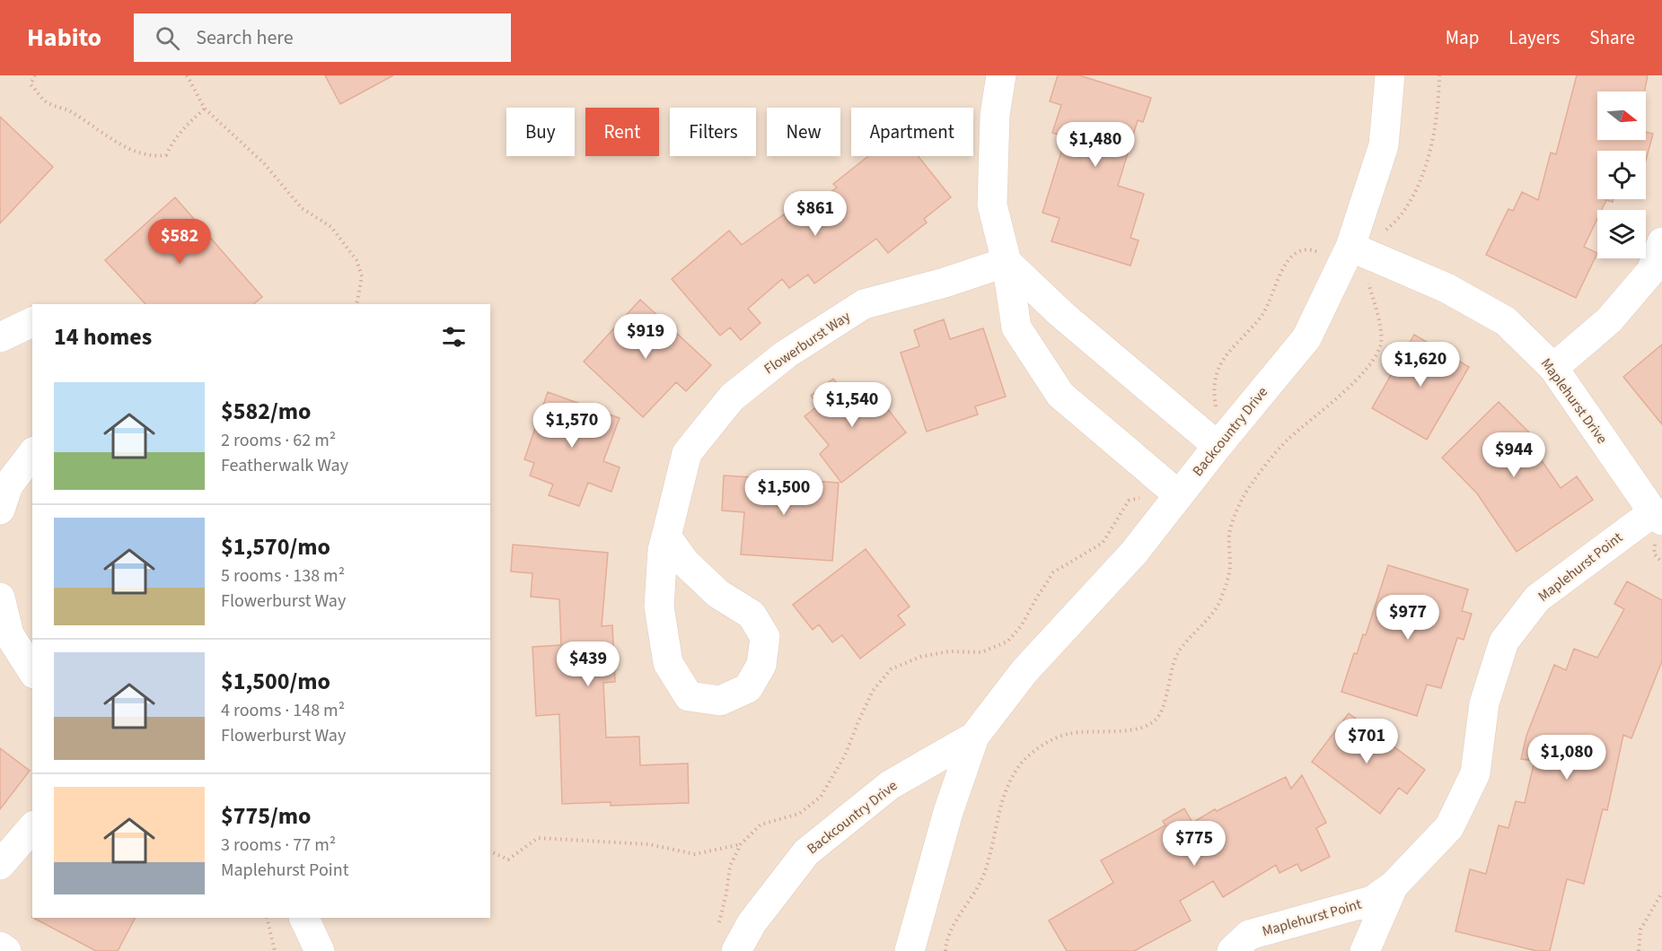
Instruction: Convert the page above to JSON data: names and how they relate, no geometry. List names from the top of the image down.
{
  "streets": {
    "street": [
      "Flowerburst Way",
      "Maplehurst Drive",
      "Backcountry Drive",
      "Maplehurst Point"
    ]
  },
  "crossings": [
    ["Maplehurst Drive", "Backcountry Drive"],
    ["Maplehurst Drive", "Maplehurst Point"]
  ],
  "north": "right",
  "page": {
    "header": "Habito",
    "search": "Search here",
    "nav": ["Map", "Layers", "Share"],
    "chip": [
      "Buy",
      "Rent",
      "Filters",
      "New",
      "Apartment"
    ],
    "price": [
      "$1,480",
      "$861",
      "$582",
      "$919",
      "$1,620",
      "$1,540",
      "$1,570",
      "$944",
      "$1,500",
      "$977",
      "$439",
      "$701",
      "$1,080",
      "$775"
    ],
    "heading": "14 homes",
    "list": [
      {
        "name": "$582/mo",
        "note": "2 rooms · 62 m² · Featherwalk Way"
      },
      {
        "name": "$1,570/mo",
        "note": "5 rooms · 138 m² · Flowerburst Way"
      },
      {
        "name": "$1,500/mo",
        "note": "4 rooms · 148 m² · Flowerburst Way"
      },
      {
        "name": "$775/mo",
        "note": "3 rooms · 77 m² · Maplehurst Point"
      }
    ]
  }
}
